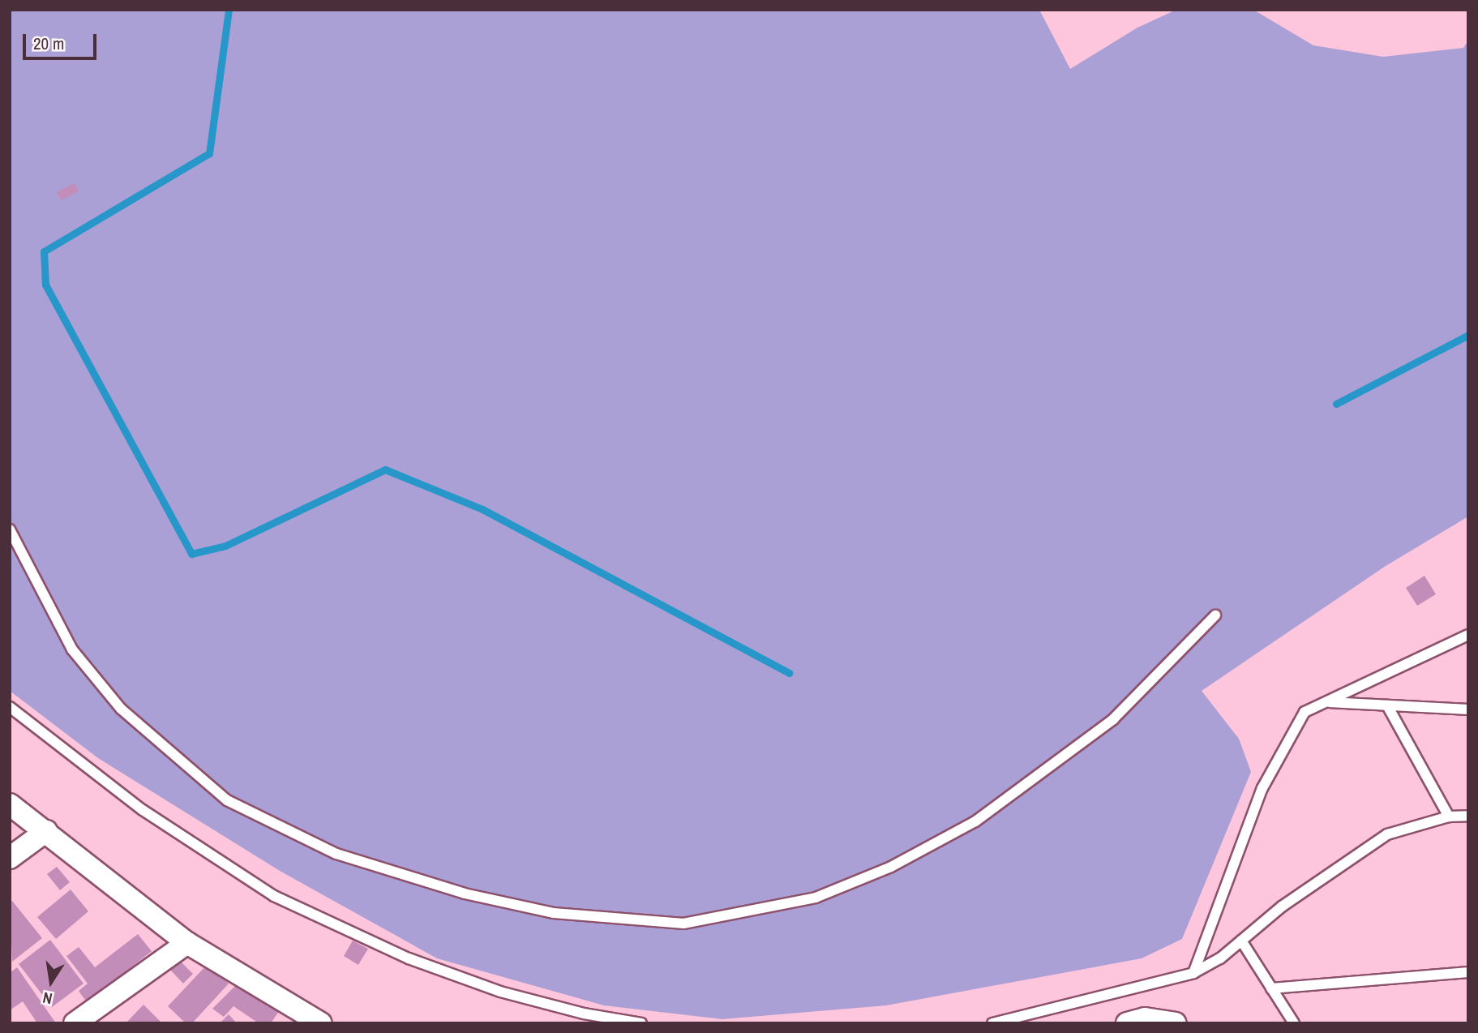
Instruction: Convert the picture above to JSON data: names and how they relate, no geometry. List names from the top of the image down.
{
  "scale_bar": "20 m",
  "north": "bottom"
}
